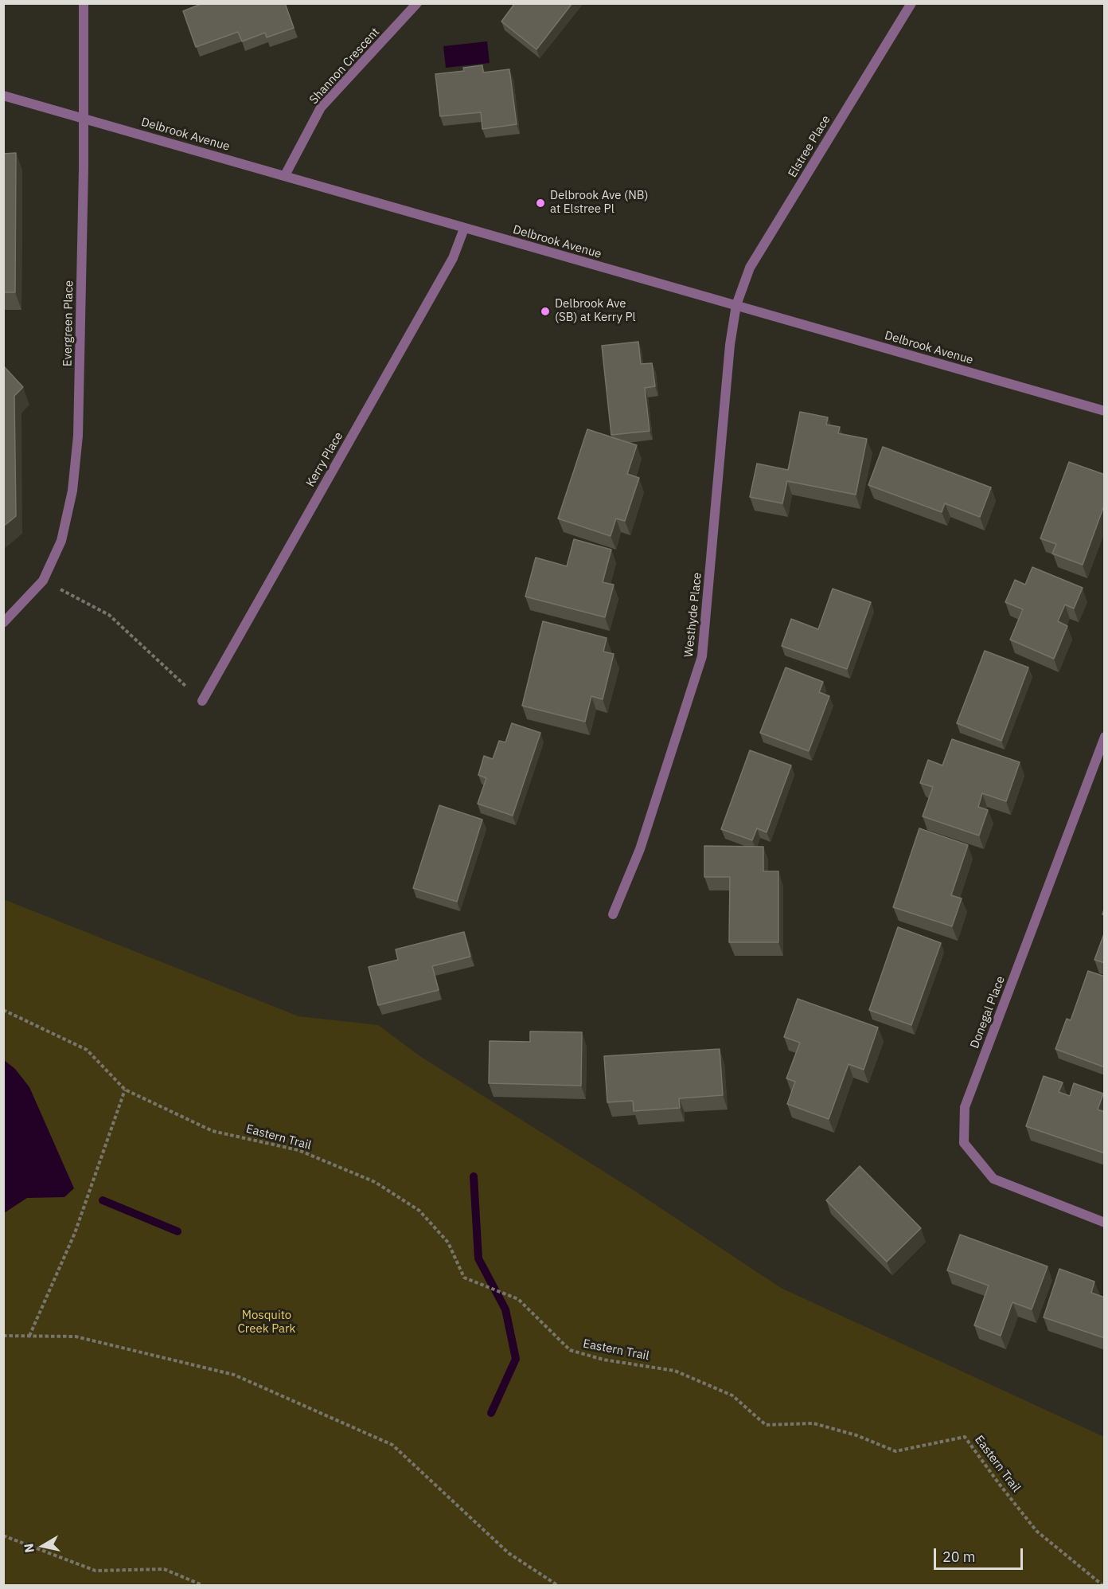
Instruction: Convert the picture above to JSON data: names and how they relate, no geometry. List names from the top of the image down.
{
  "streets": {
    "street": [
      "Shannon Crescent",
      "Delbrook Avenue",
      "Elstree Place",
      "Evergreen Place",
      "Kerry Place",
      "Westhyde Place",
      "Donegal Place"
    ],
    "path": ["Eastern Trail"]
  },
  "crossings": [
    ["Shannon Crescent", "Delbrook Avenue"],
    ["Delbrook Avenue", "Elstree Place"],
    ["Delbrook Avenue", "Evergreen Place"],
    ["Delbrook Avenue", "Kerry Place"],
    ["Delbrook Avenue", "Westhyde Place"],
    ["Elstree Place", "Westhyde Place"]
  ],
  "parks": ["Mosquito Creek Park"],
  "places": ["Delbrook Ave (NB) at Elstree Pl", "Delbrook Ave (SB) at Kerry Pl"],
  "scale_bar": "20 m",
  "north": "left"
}
